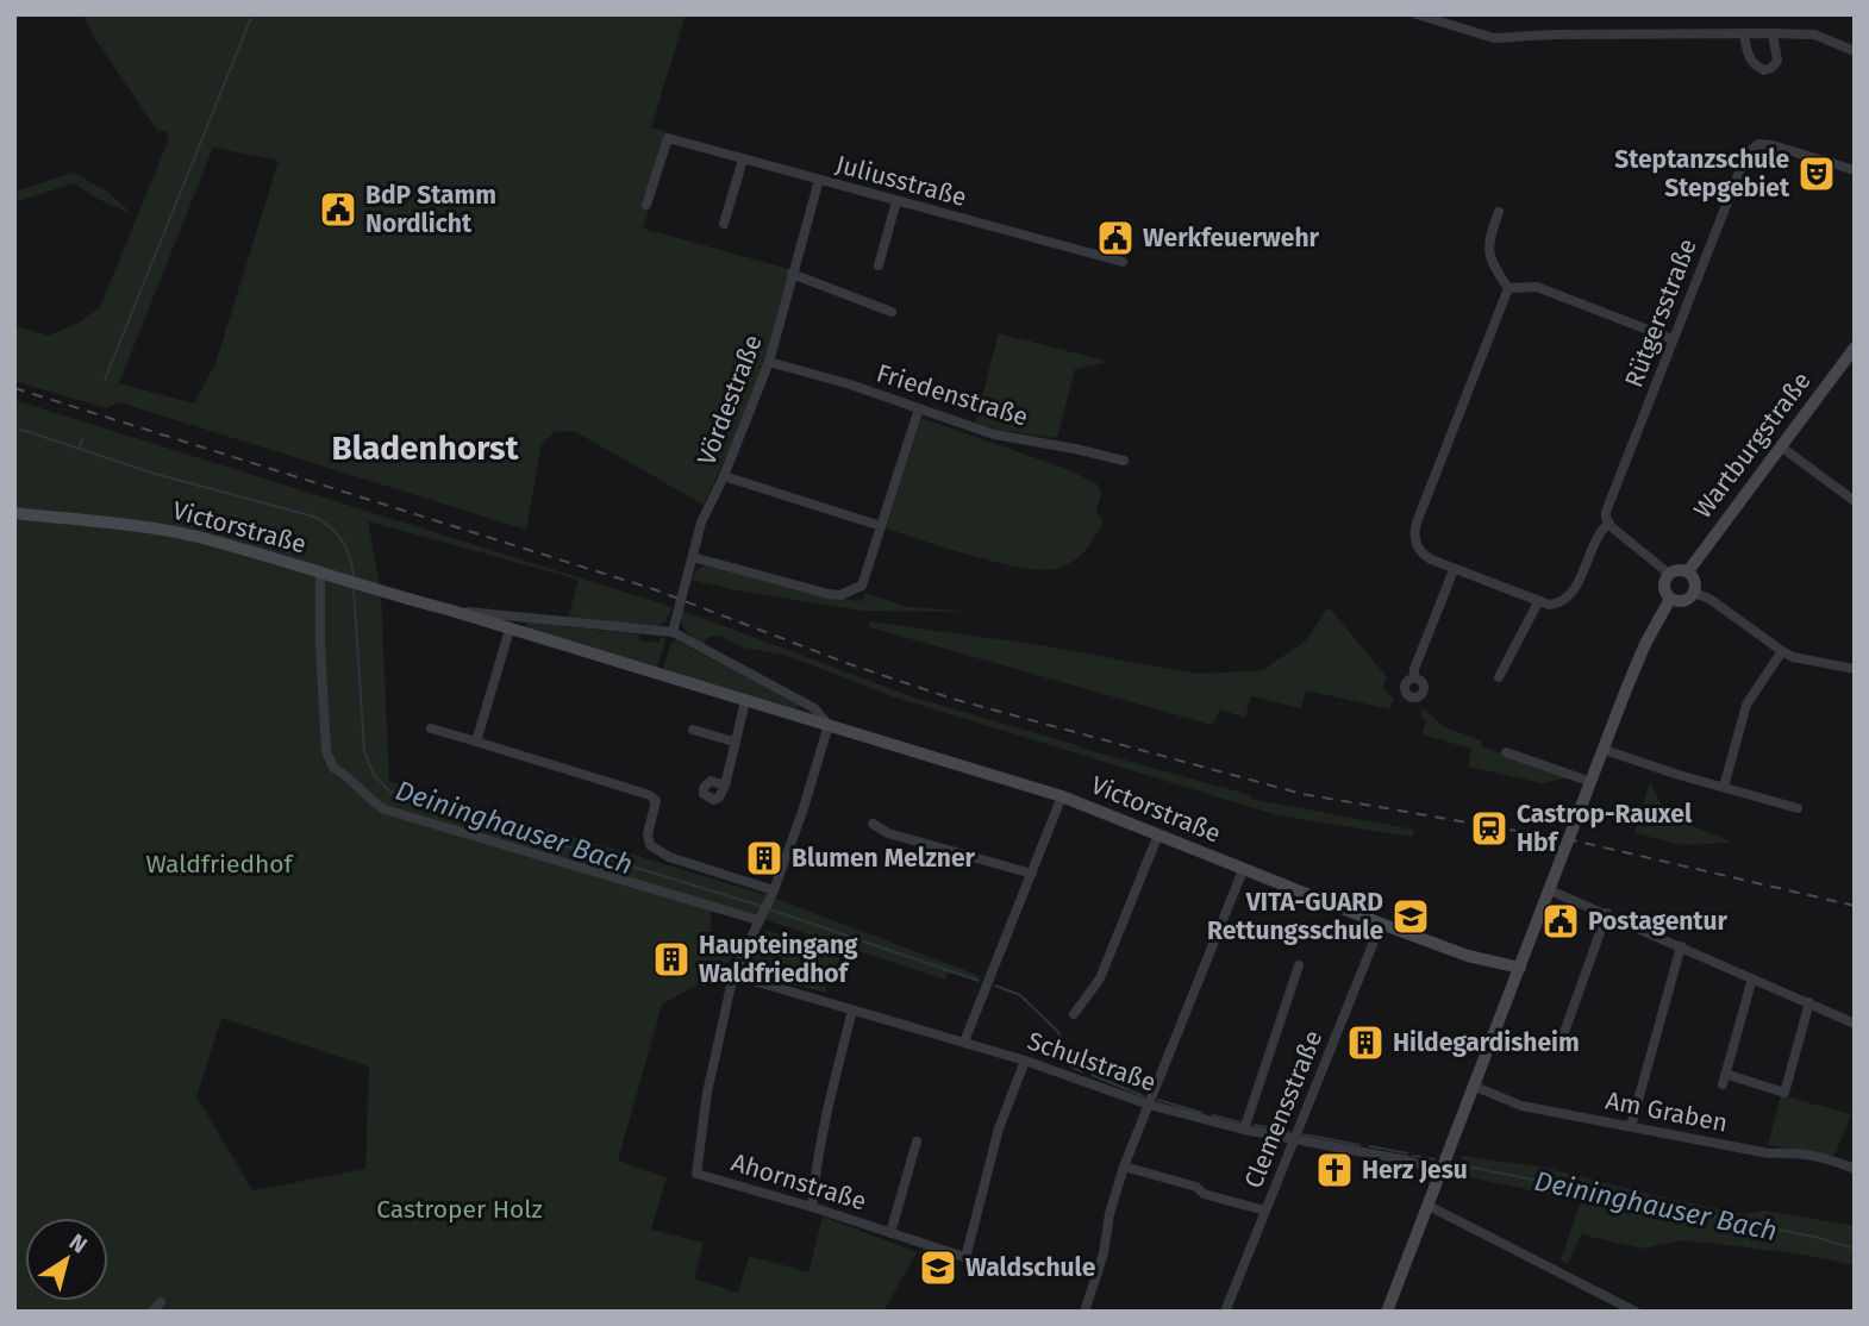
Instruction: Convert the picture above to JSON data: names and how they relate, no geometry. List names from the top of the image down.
{
  "streets": {
    "street": [
      "Juliusstraße",
      "Rütgersstraße",
      "Friedenstraße",
      "Vördestraße",
      "Wartburgstraße",
      "Victorstraße",
      "Schulstraße",
      "Clemensstraße",
      "Am Graben",
      "Ahornstraße"
    ]
  },
  "crossings": [
    ["Juliusstraße", "Vördestraße"],
    ["Friedenstraße", "Vördestraße"],
    ["Vördestraße", "Victorstraße"],
    ["Victorstraße", "Clemensstraße"],
    ["Schulstraße", "Clemensstraße"],
    ["Schulstraße", "Ahornstraße"]
  ],
  "districts": ["Bladenhorst"],
  "water": ["Deininghauser Bach"],
  "parks": ["Waldfriedhof", "Castroper Holz"],
  "places": {
    "theatre": ["Steptanzschule Stepgebiet"],
    "public building": ["BdP Stamm Nordlicht", "Werkfeuerwehr", "Postagentur"],
    "station": ["Castrop-Rauxel Hbf"],
    "building": ["Blumen Melzner", "Haupteingang Waldfriedhof", "Hildegardisheim"],
    "school or university": ["VITA-GUARD Rettungsschule", "Waldschule"],
    "church": ["Herz Jesu"]
  },
  "north": "top right"
}
